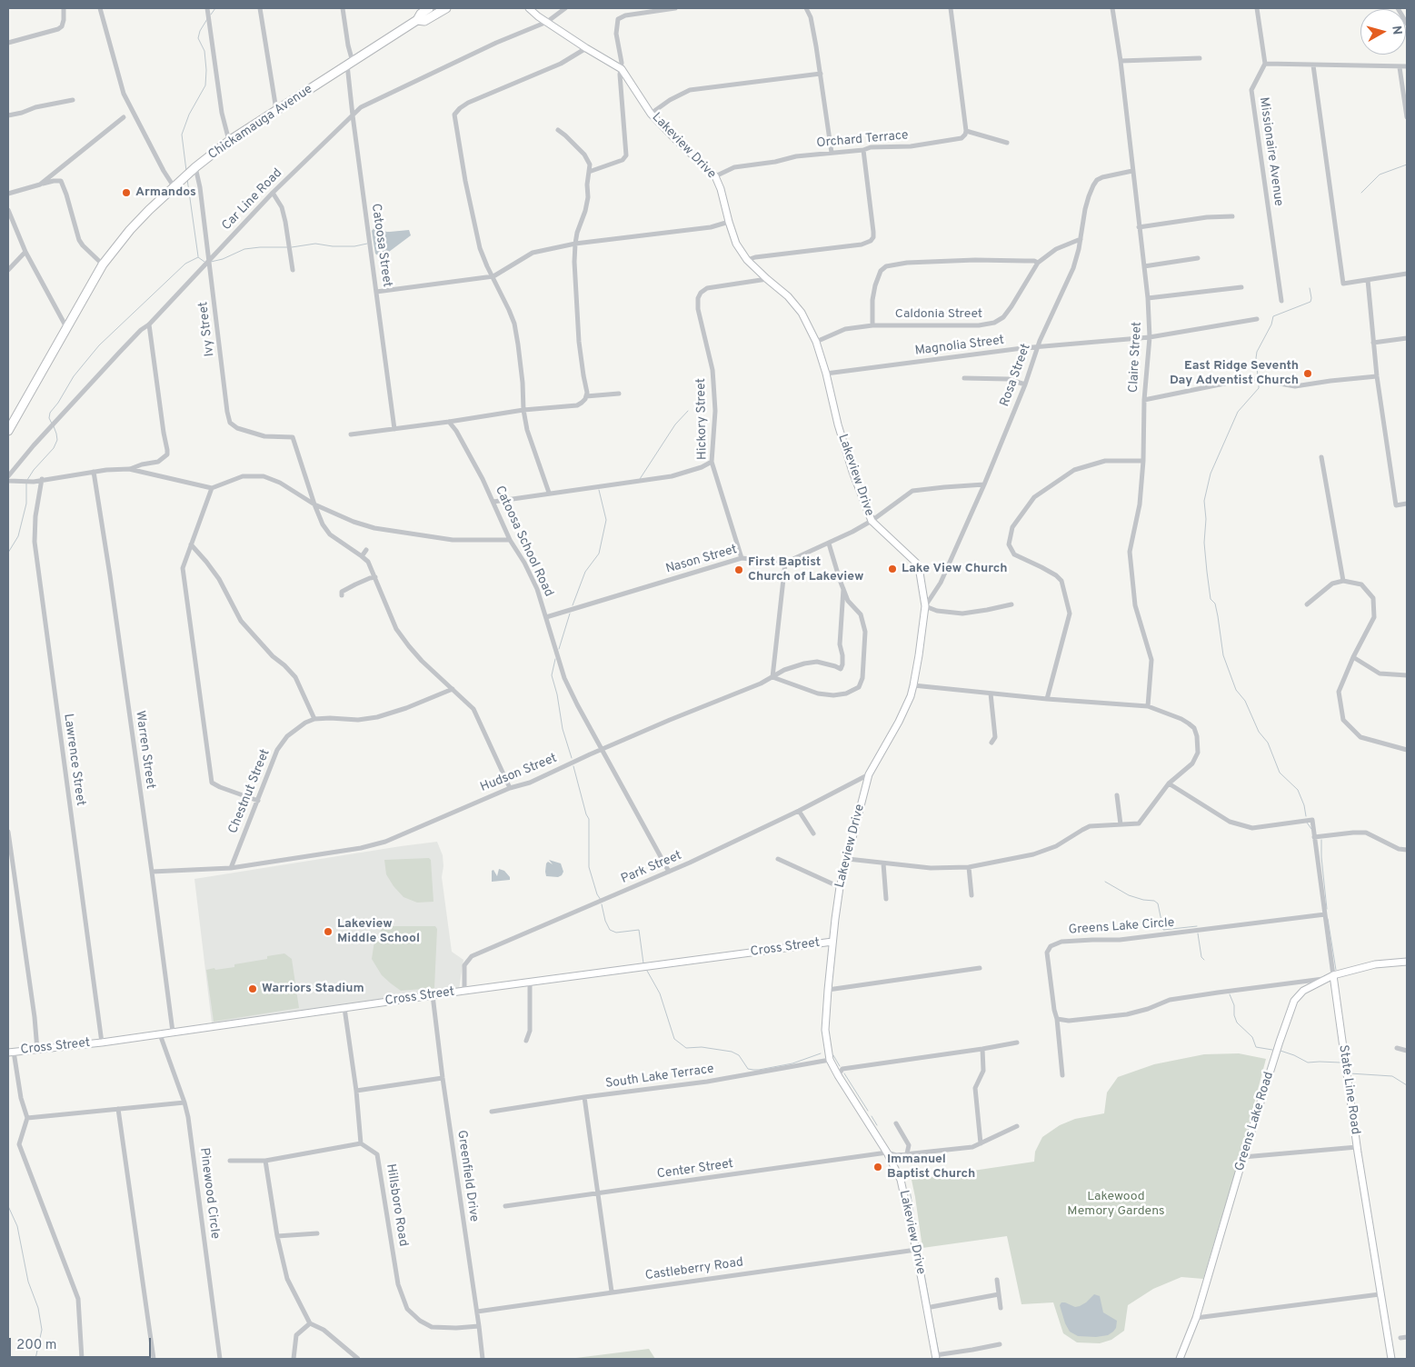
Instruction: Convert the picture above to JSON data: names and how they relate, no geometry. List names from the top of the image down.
{
  "streets": {
    "highway": ["Chickamauga Avenue"],
    "street": [
      "Orchard Terrace",
      "Lakeview Drive",
      "Missionaire Avenue",
      "Car Line Road",
      "Catoosa Street",
      "Caldonia Street",
      "Ivy Street",
      "Magnolia Street",
      "Claire Street",
      "Rosa Street",
      "Hickory Street",
      "Catoosa School Road",
      "Nason Street",
      "Warren Street",
      "Lawrence Street",
      "Hudson Street",
      "Chestnut Street",
      "Park Street",
      "Greens Lake Circle",
      "Cross Street",
      "South Lake Terrace",
      "State Line Road",
      "Greens Lake Road",
      "Center Street",
      "Greenfield Drive",
      "Pinewood Circle",
      "Hillsboro Road",
      "Castleberry Road"
    ]
  },
  "crossings": [
    ["Chickamauga Avenue", "Catoosa Street"],
    ["Chickamauga Avenue", "Ivy Street"],
    ["Orchard Terrace", "Lakeview Drive"],
    ["Lakeview Drive", "Car Line Road"],
    ["Lakeview Drive", "Caldonia Street"],
    ["Lakeview Drive", "Magnolia Street"],
    ["Lakeview Drive", "Rosa Street"],
    ["Lakeview Drive", "Hickory Street"],
    ["Lakeview Drive", "Nason Street"],
    ["Lakeview Drive", "Park Street"],
    ["Lakeview Drive", "Cross Street"],
    ["Lakeview Drive", "South Lake Terrace"],
    ["Lakeview Drive", "Center Street"],
    ["Lakeview Drive", "Castleberry Road"],
    ["Car Line Road", "Catoosa Street"],
    ["Car Line Road", "Ivy Street"],
    ["Caldonia Street", "Rosa Street"],
    ["Magnolia Street", "Claire Street"],
    ["Magnolia Street", "Rosa Street"],
    ["Claire Street", "Rosa Street"],
    ["Rosa Street", "Nason Street"],
    ["Hickory Street", "Nason Street"],
    ["Catoosa School Road", "Nason Street"],
    ["Catoosa School Road", "Hudson Street"],
    ["Catoosa School Road", "Park Street"],
    ["Warren Street", "Hudson Street"],
    ["Warren Street", "Cross Street"],
    ["Lawrence Street", "Cross Street"],
    ["Hudson Street", "Chestnut Street"],
    ["Park Street", "Cross Street"],
    ["Greens Lake Circle", "State Line Road"],
    ["Cross Street", "Greenfield Drive"],
    ["Cross Street", "Pinewood Circle"],
    ["State Line Road", "Greens Lake Road"],
    ["Greenfield Drive", "Hillsboro Road"],
    ["Greenfield Drive", "Castleberry Road"]
  ],
  "parks": ["Lakewood Memory Gardens"],
  "places": [
    "Armandos",
    "East Ridge Seventh Day Adventist Church",
    "Lake View Church",
    "First Baptist Church of Lakeview",
    "Lakeview Middle School",
    "Warriors Stadium",
    "Immanuel Baptist Church"
  ],
  "scale_bar": "200 m",
  "north": "right"
}
